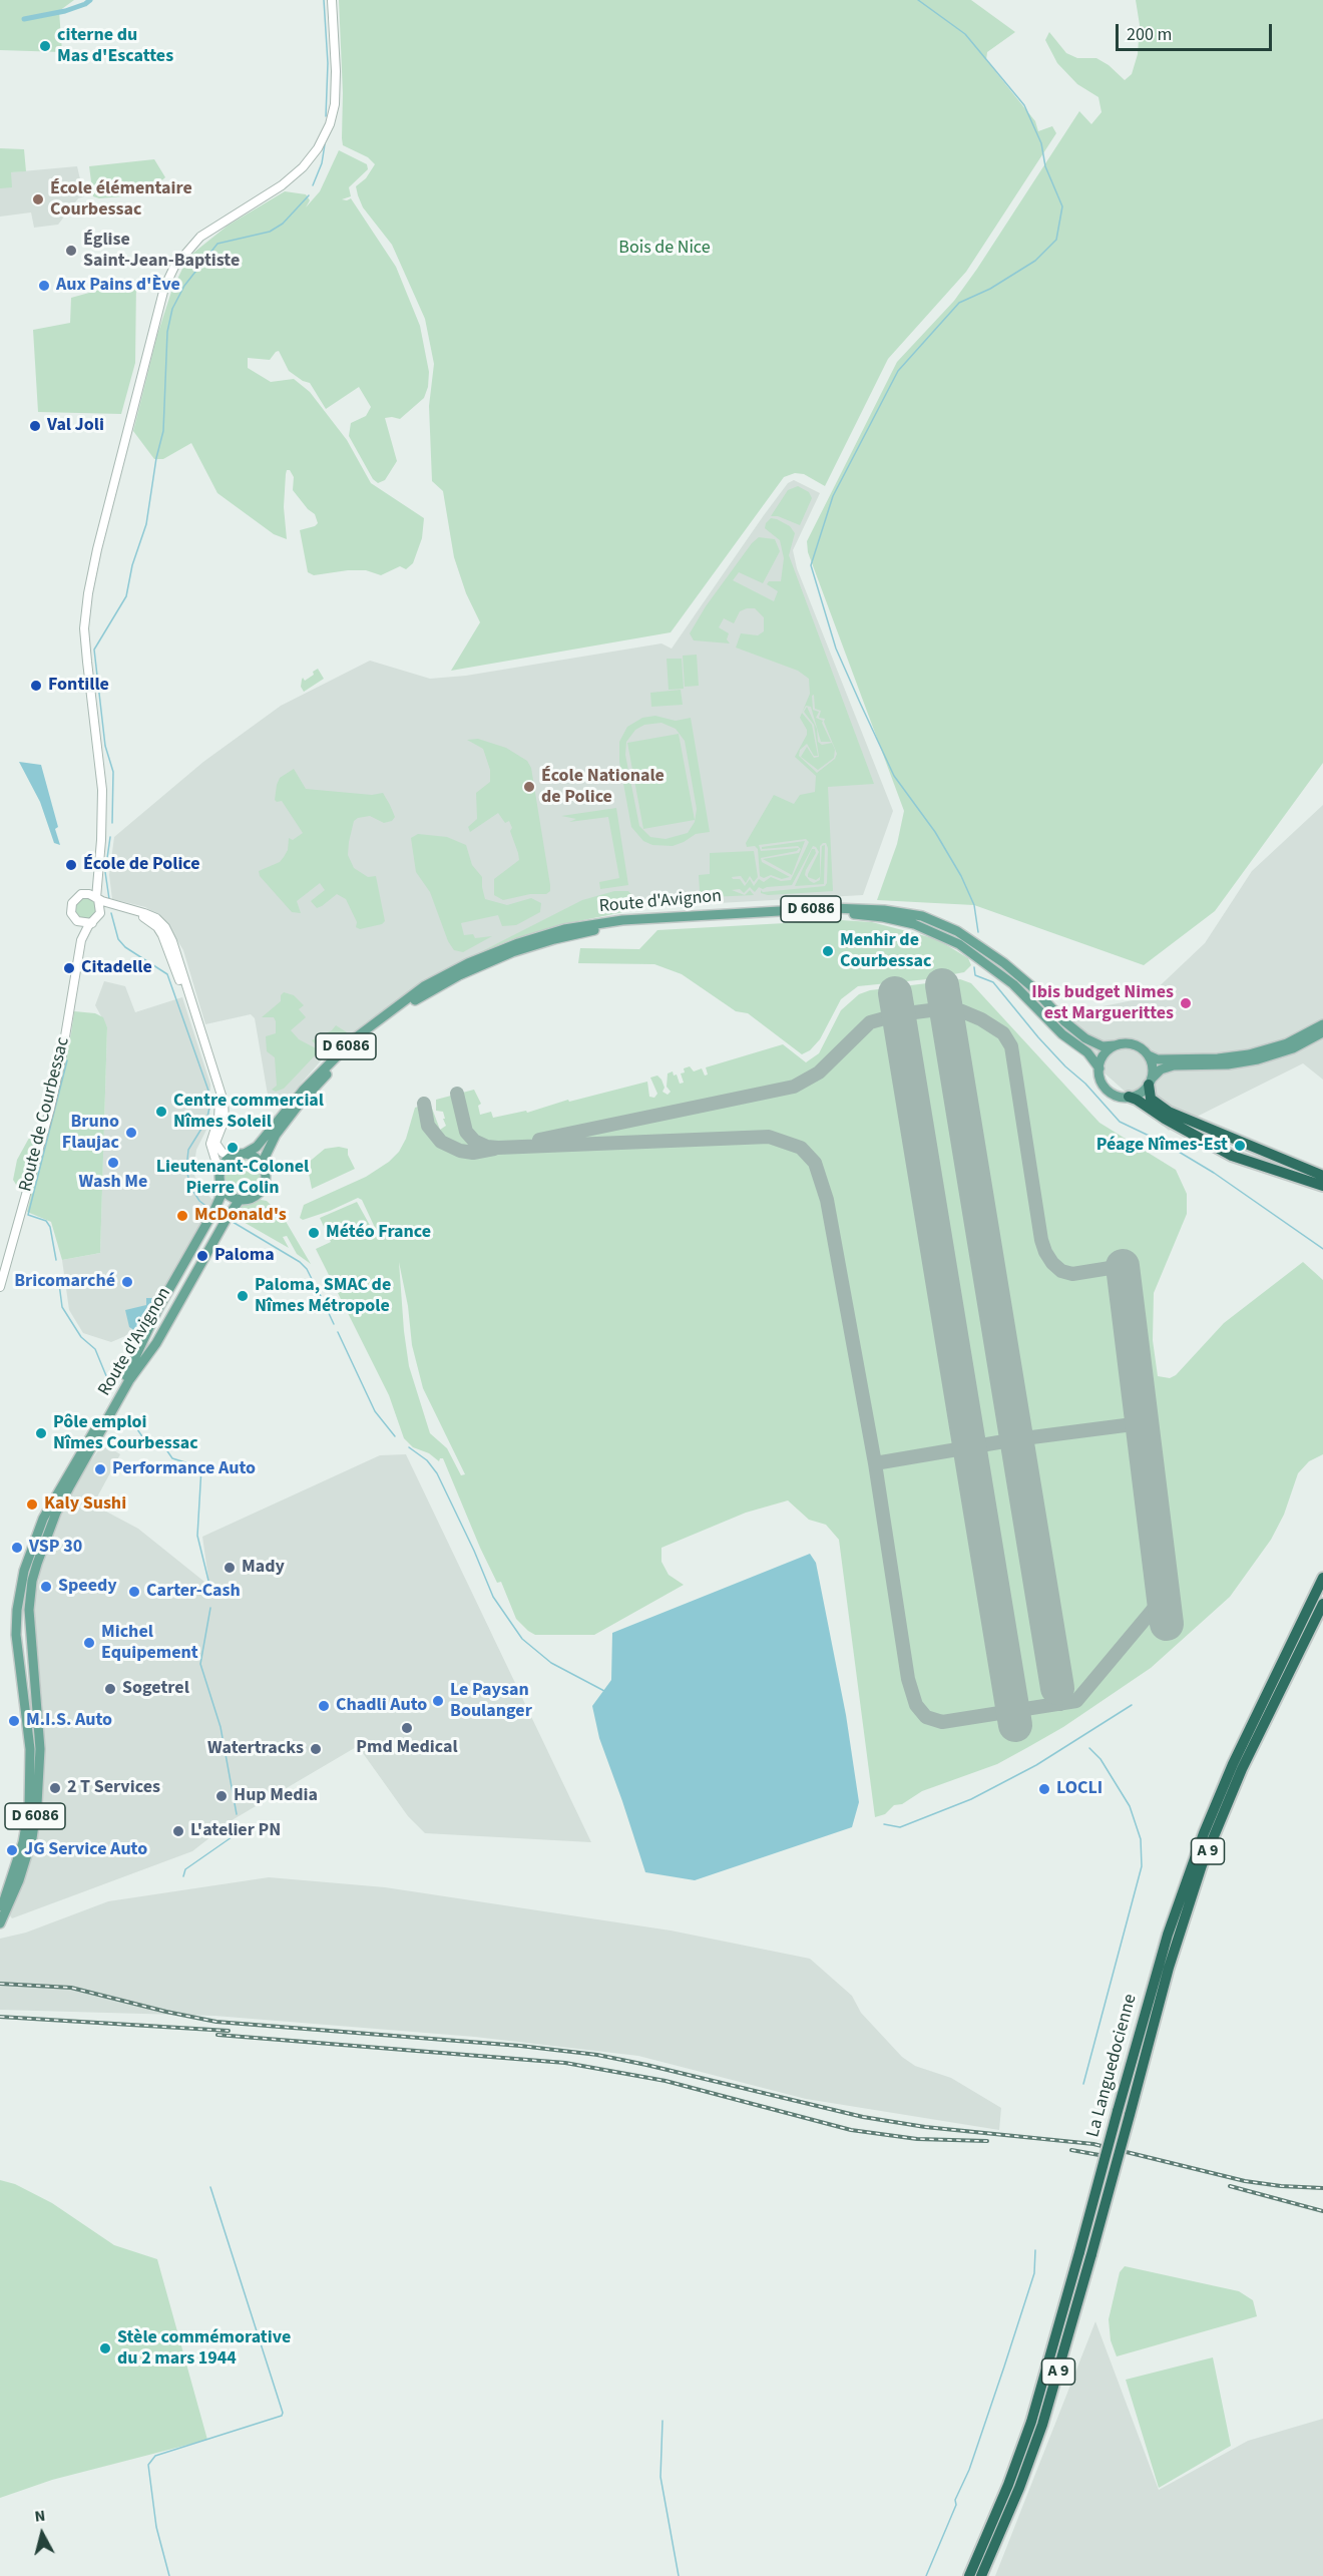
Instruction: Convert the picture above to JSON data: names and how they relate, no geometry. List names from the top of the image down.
{
  "streets": {
    "highway": ["A 9", "La Languedocienne"],
    "main road": ["Route d'Avignon", "D 6086"],
    "street": ["Route de Courbessac"]
  },
  "parks": ["Bois de Nice"],
  "places": [
    "citerne du Mas d'Escattes",
    "École élémentaire Courbessac",
    "Église Saint-Jean-Baptiste",
    "Aux Pains d'Ève",
    "Val Joli",
    "Fontille",
    "École Nationale de Police",
    "École de Police",
    "Menhir de Courbessac",
    "Citadelle",
    "Ibis budget Nimes est Marguerittes",
    "Centre commercial Nîmes Soleil",
    "Bruno Flaujac",
    "Péage Nîmes-Est",
    "Lieutenant-Colonel Pierre Colin",
    "Wash Me",
    "McDonald's",
    "Météo France",
    "Paloma",
    "Bricomarché",
    "Paloma, SMAC de Nîmes Métropole",
    "Pôle emploi Nîmes Courbessac",
    "Performance Auto",
    "Kaly Sushi",
    "VSP 30",
    "Mady",
    "Speedy",
    "Carter-Cash",
    "Michel Equipement",
    "Sogetrel",
    "Le Paysan Boulanger",
    "Chadli Auto",
    "M.I.S. Auto",
    "Pmd Medical",
    "Watertracks",
    "2 T Services",
    "LOCLI",
    "Hup Media",
    "L'atelier PN",
    "JG Service Auto",
    "Stèle commémorative du 2 mars 1944"
  ],
  "scale_bar": "200 m",
  "north": "top"
}
